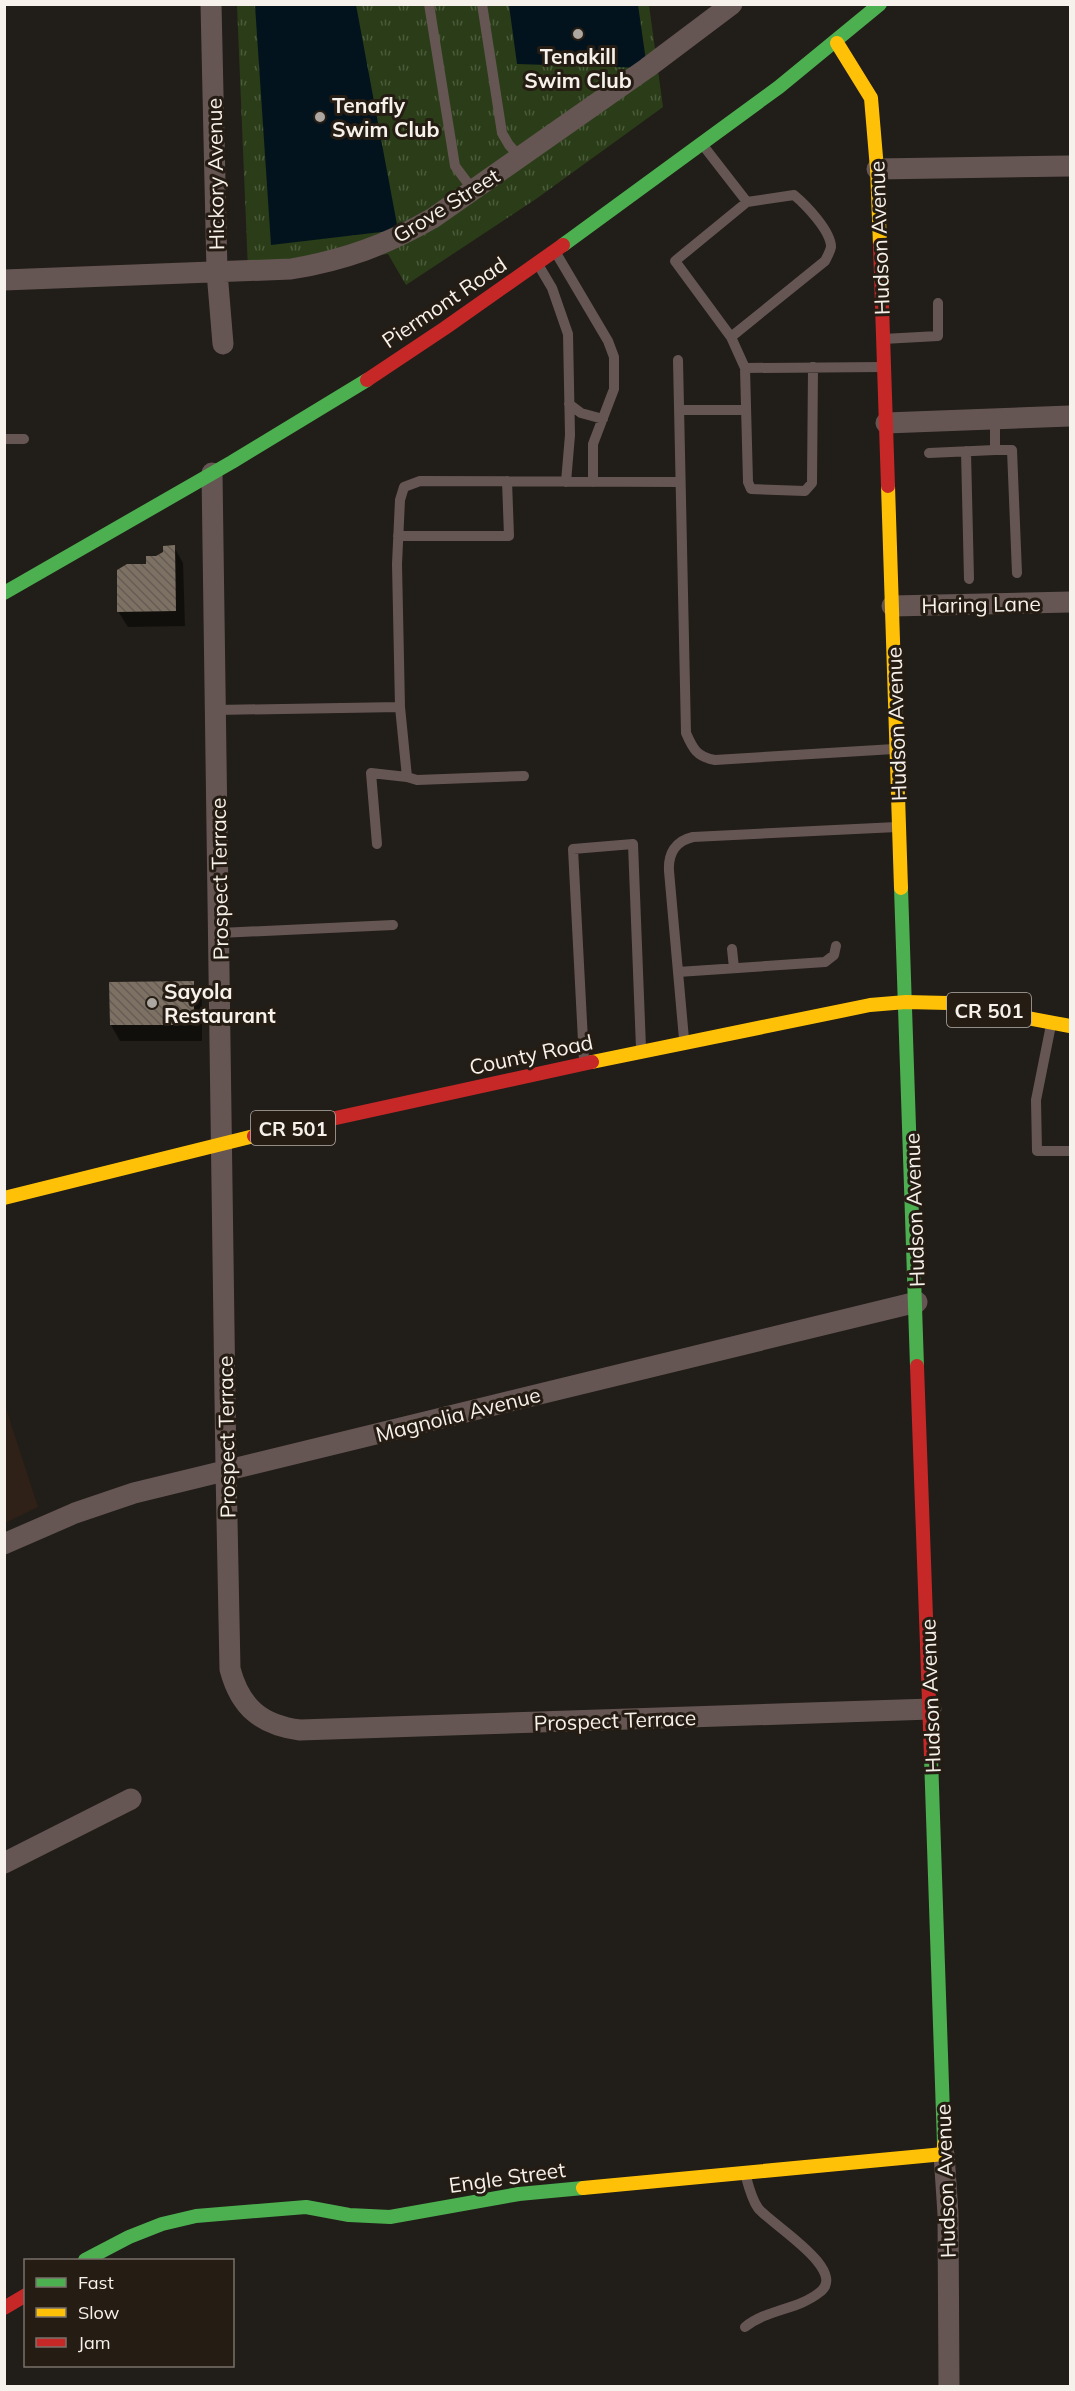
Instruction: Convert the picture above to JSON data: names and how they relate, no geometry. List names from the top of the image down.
{
  "streets": {
    "street": [
      "Hickory Avenue",
      "Grove Street",
      "Hudson Avenue",
      "Piermont Road",
      "Haring Lane",
      "Prospect Terrace",
      "CR 501",
      "County Road",
      "Magnolia Avenue",
      "Engle Street"
    ]
  },
  "crossings": [
    ["Hickory Avenue", "Grove Street"],
    ["Hudson Avenue", "Piermont Road"],
    ["Hudson Avenue", "Haring Lane"],
    ["Hudson Avenue", "Prospect Terrace"],
    ["Hudson Avenue", "County Road"],
    ["Hudson Avenue", "Magnolia Avenue"],
    ["Hudson Avenue", "Engle Street"],
    ["Piermont Road", "Prospect Terrace"],
    ["Prospect Terrace", "County Road"],
    ["Prospect Terrace", "Magnolia Avenue"]
  ],
  "places": ["Tenakill Swim Club", "Tenafly Swim Club", "Sayola Restaurant"],
  "legend": ["Fast", "Slow", "Jam"]
}
